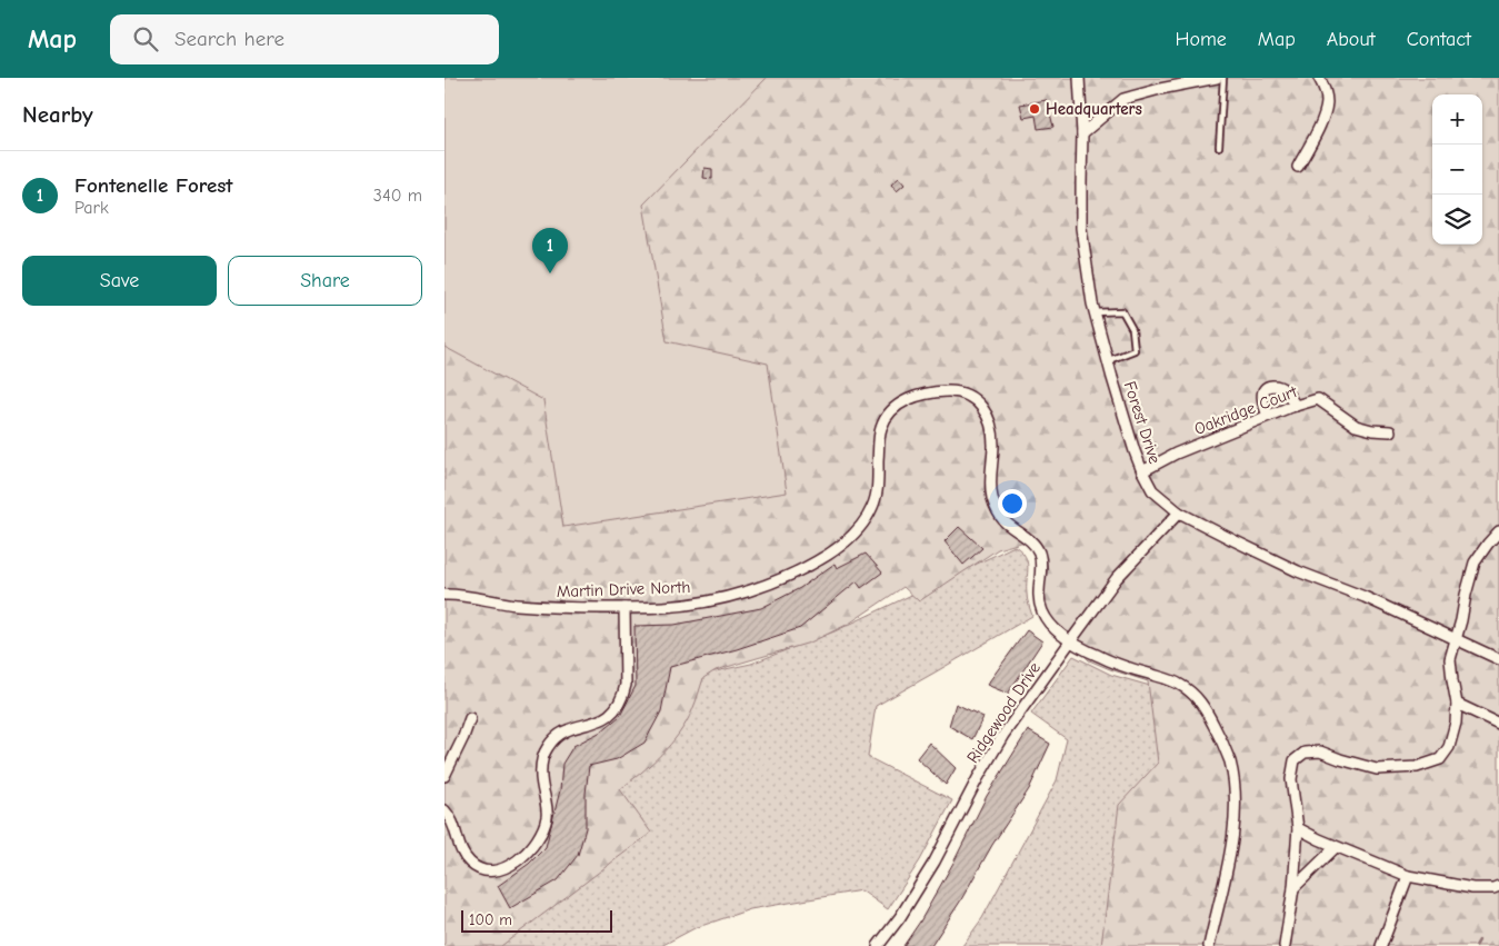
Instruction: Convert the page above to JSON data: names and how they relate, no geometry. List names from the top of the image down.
{
  "streets": {
    "street": [
      "Oakridge Court",
      "Forest Drive",
      "Martin Drive North",
      "Ridgewood Drive"
    ]
  },
  "crossings": [
    ["Oakridge Court", "Forest Drive"],
    ["Forest Drive", "Ridgewood Drive"],
    ["Martin Drive North", "Ridgewood Drive"]
  ],
  "places": ["Headquarters"],
  "scale_bar": "100 m",
  "page": {
    "header": "Map",
    "search": "Search here",
    "nav": [
      "Home",
      "Map",
      "About",
      "Contact"
    ],
    "heading": "Nearby",
    "map_buttons": ["+", "−"],
    "list": [
      {
        "mark": "1",
        "name": "Fontenelle Forest",
        "note": "Park",
        "value": "340 m"
      }
    ],
    "pins": "1",
    "buttons": ["Save", "Share"],
    "scale": "100 m"
  }
}
